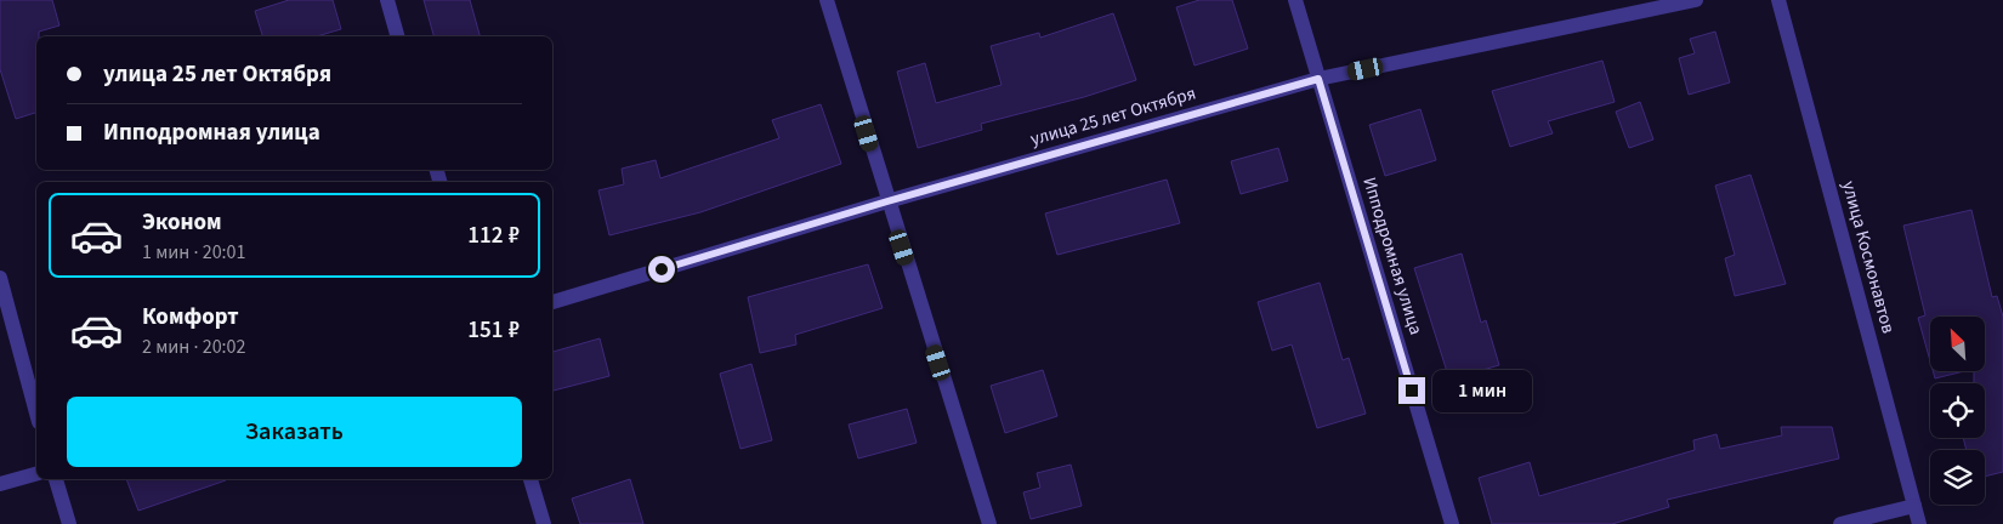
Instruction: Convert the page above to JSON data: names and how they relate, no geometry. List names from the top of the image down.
{
  "streets": {
    "street": ["улица 25 лет Октября", "Ипподромная улица", "улица Космонавтов"]
  },
  "crossings": [
    ["улица 25 лет Октября", "Ипподромная улица"]
  ],
  "north": "top left",
  "page": {
    "banner": ["улица 25 лет Октября", "Ипподромная улица"],
    "list": [
      {
        "name": "Эконом",
        "note": "1 мин · 20:01",
        "value": "112 ₽"
      },
      {
        "name": "Комфорт",
        "note": "2 мин · 20:02",
        "value": "151 ₽"
      }
    ],
    "bubble": "1 мин",
    "buttons": "Заказать"
  }
}
